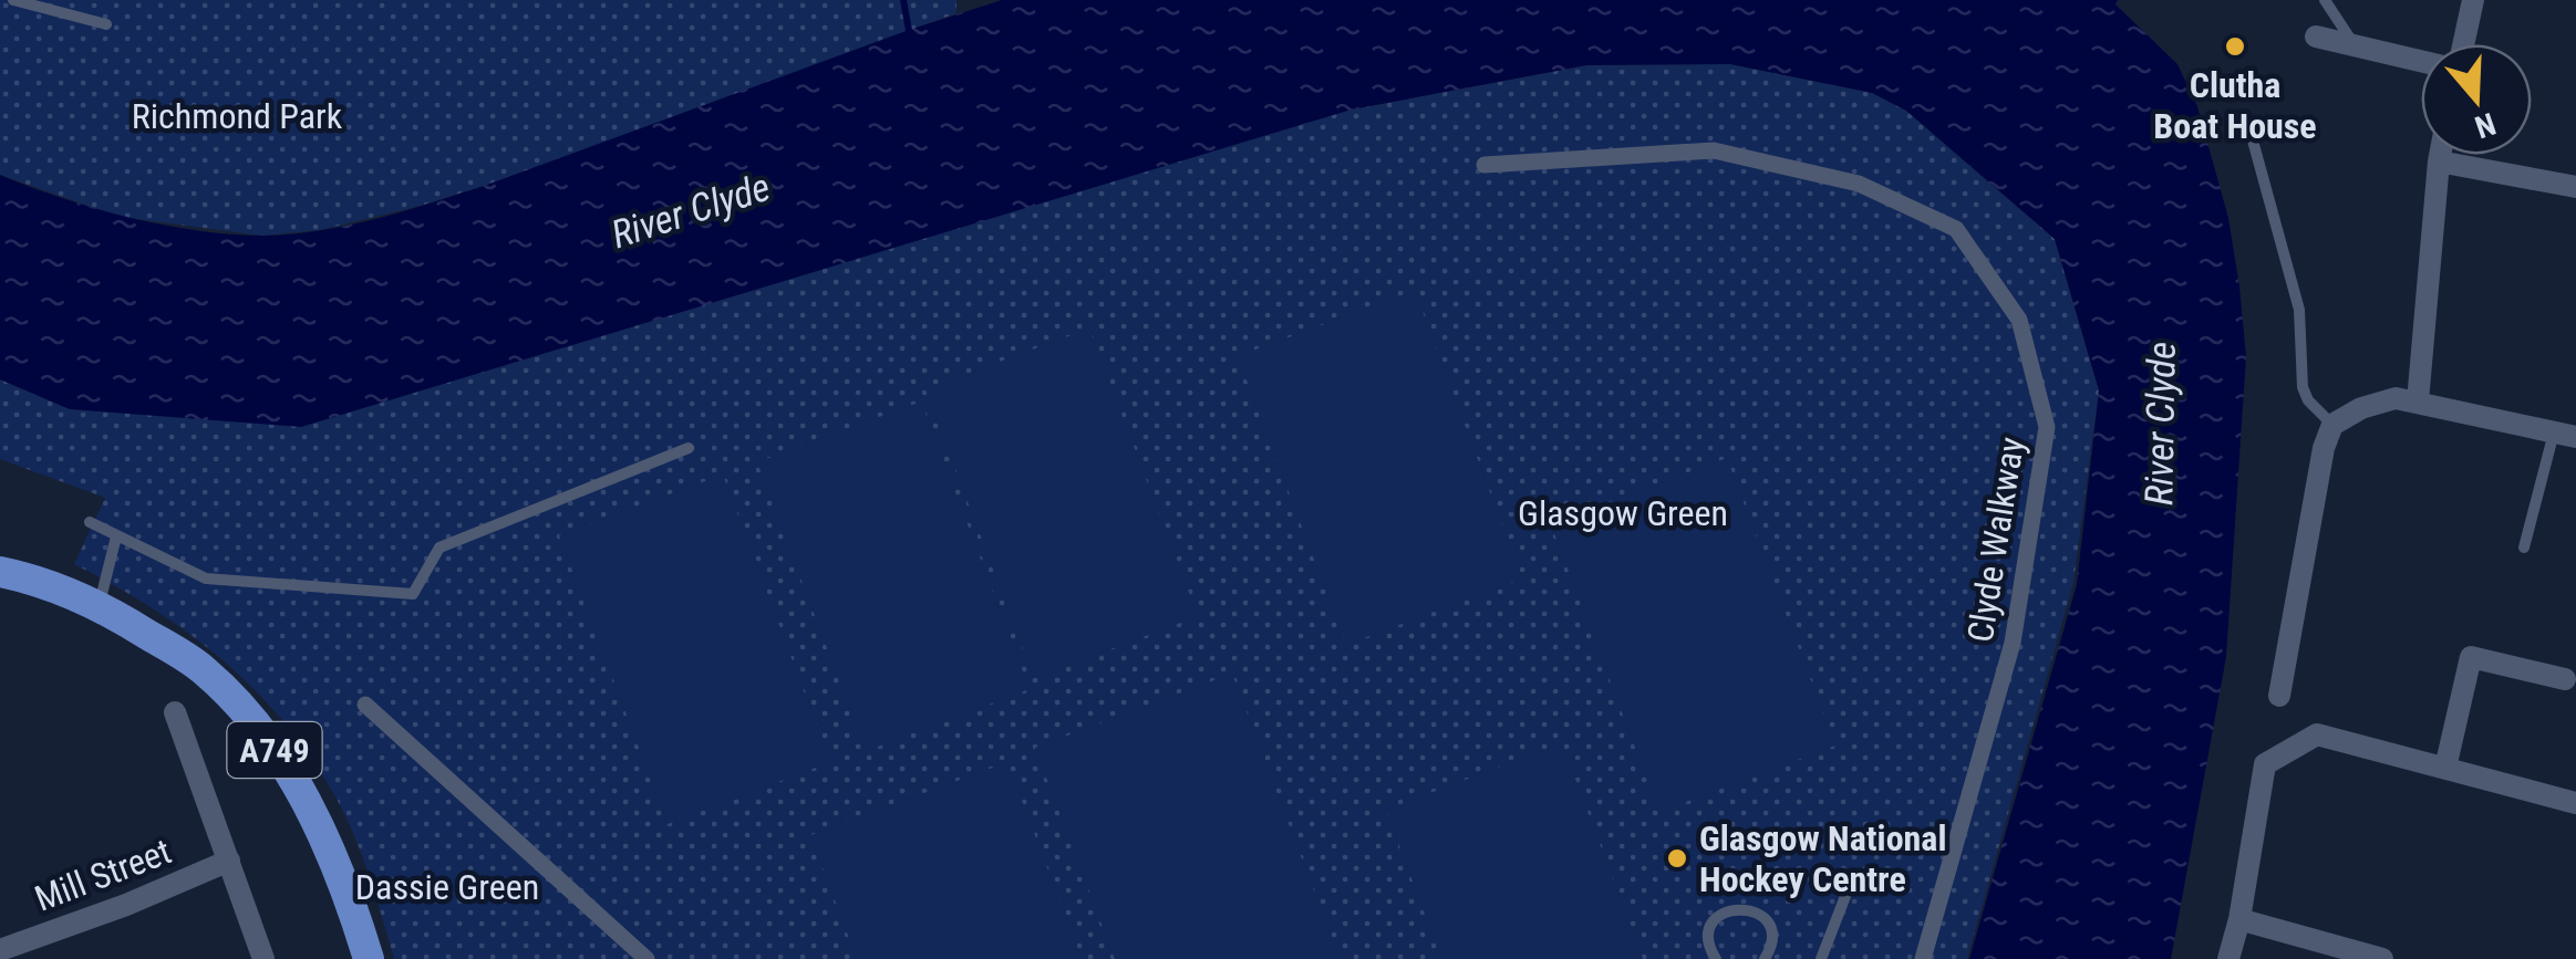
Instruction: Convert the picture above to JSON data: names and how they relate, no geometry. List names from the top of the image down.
{
  "streets": {
    "main road": ["A749"],
    "street": ["Clyde Walkway", "Mill Street"]
  },
  "water": ["River Clyde"],
  "parks": ["Richmond Park", "Glasgow Green", "Dassie Green"],
  "places": ["Clutha Boat House", "Glasgow National Hockey Centre"],
  "north": "bottom"
}
